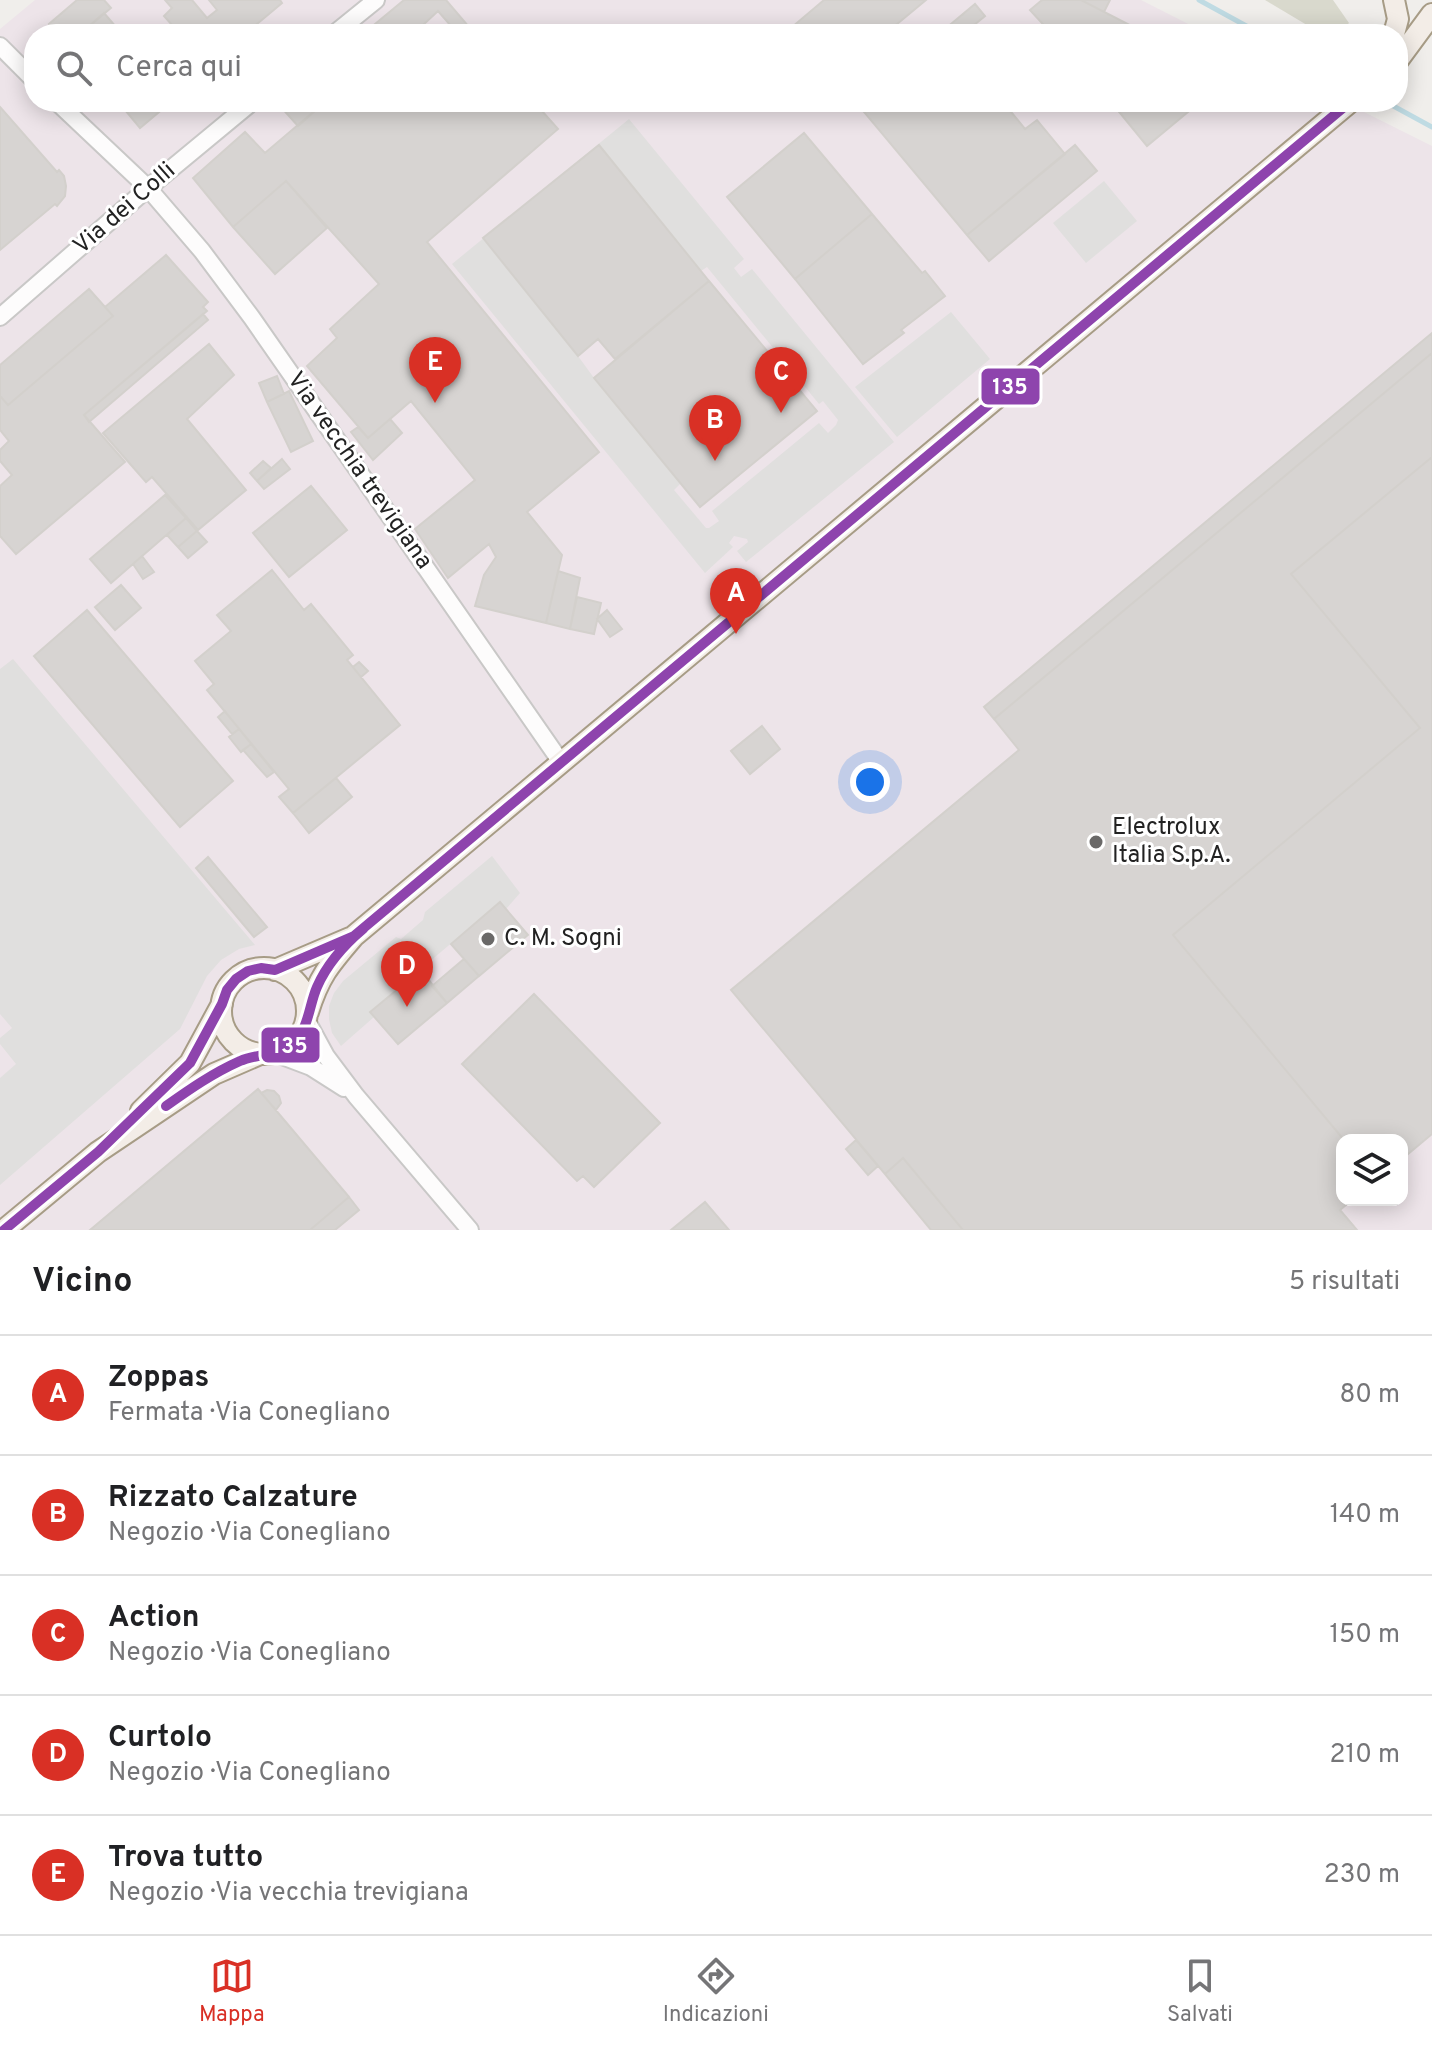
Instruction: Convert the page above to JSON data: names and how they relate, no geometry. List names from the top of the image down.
{
  "streets": {
    "street": ["Via dei Colli", "Via vecchia trevigiana"]
  },
  "crossings": [
    ["Via dei Colli", "Via vecchia trevigiana"]
  ],
  "places": ["Electrolux Italia S.p.A.", "C. M. Sogni"],
  "lines": ["transit line 135"],
  "page": {
    "search": "Cerca qui",
    "pins": [
      "E",
      "C",
      "B",
      "A",
      "D"
    ],
    "heading": ["Vicino", "5 risultati"],
    "list": [
      {
        "mark": "A",
        "name": "Zoppas",
        "note": "Fermata · Via Conegliano",
        "value": "80 m"
      },
      {
        "mark": "B",
        "name": "Rizzato Calzature",
        "note": "Negozio · Via Conegliano",
        "value": "140 m"
      },
      {
        "mark": "C",
        "name": "Action",
        "note": "Negozio · Via Conegliano",
        "value": "150 m"
      },
      {
        "mark": "D",
        "name": "Curtolo",
        "note": "Negozio · Via Conegliano",
        "value": "210 m"
      },
      {
        "mark": "E",
        "name": "Trova tutto",
        "note": "Negozio · Via vecchia trevigiana",
        "value": "230 m"
      }
    ],
    "nav": ["Mappa", "Indicazioni", "Salvati"]
  }
}
